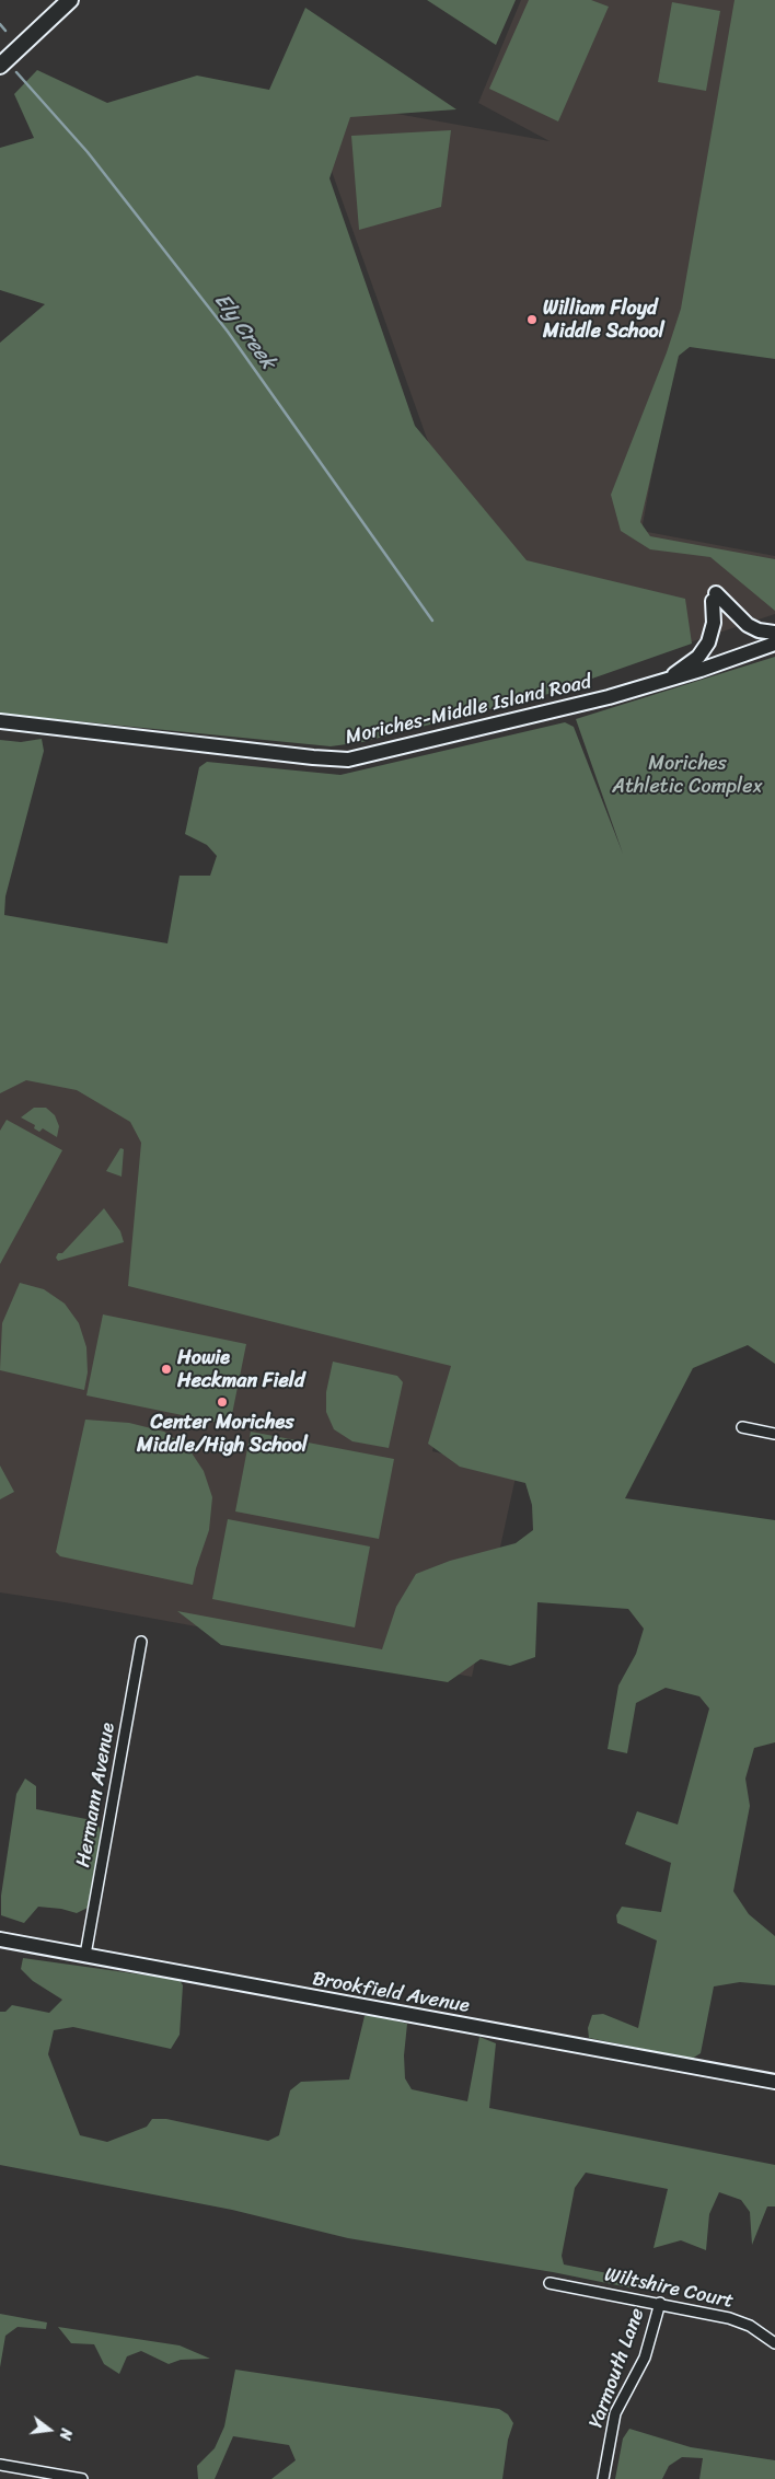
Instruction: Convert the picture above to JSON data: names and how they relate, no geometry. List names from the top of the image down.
{
  "streets": {
    "main road": ["Moriches-Middle Island Road", "Brookfield Avenue"],
    "street": ["Hermann Avenue", "Wiltshire Court", "Yarmouth Lane"]
  },
  "crossings": [
    ["Hermann Avenue", "Brookfield Avenue"],
    ["Wiltshire Court", "Yarmouth Lane"]
  ],
  "water": ["Ely Creek"],
  "parks": ["Moriches Athletic Complex"],
  "places": ["William Floyd Middle School", "Howie Heckman Field", "Center Moriches Middle/High School"],
  "north": "right"
}
